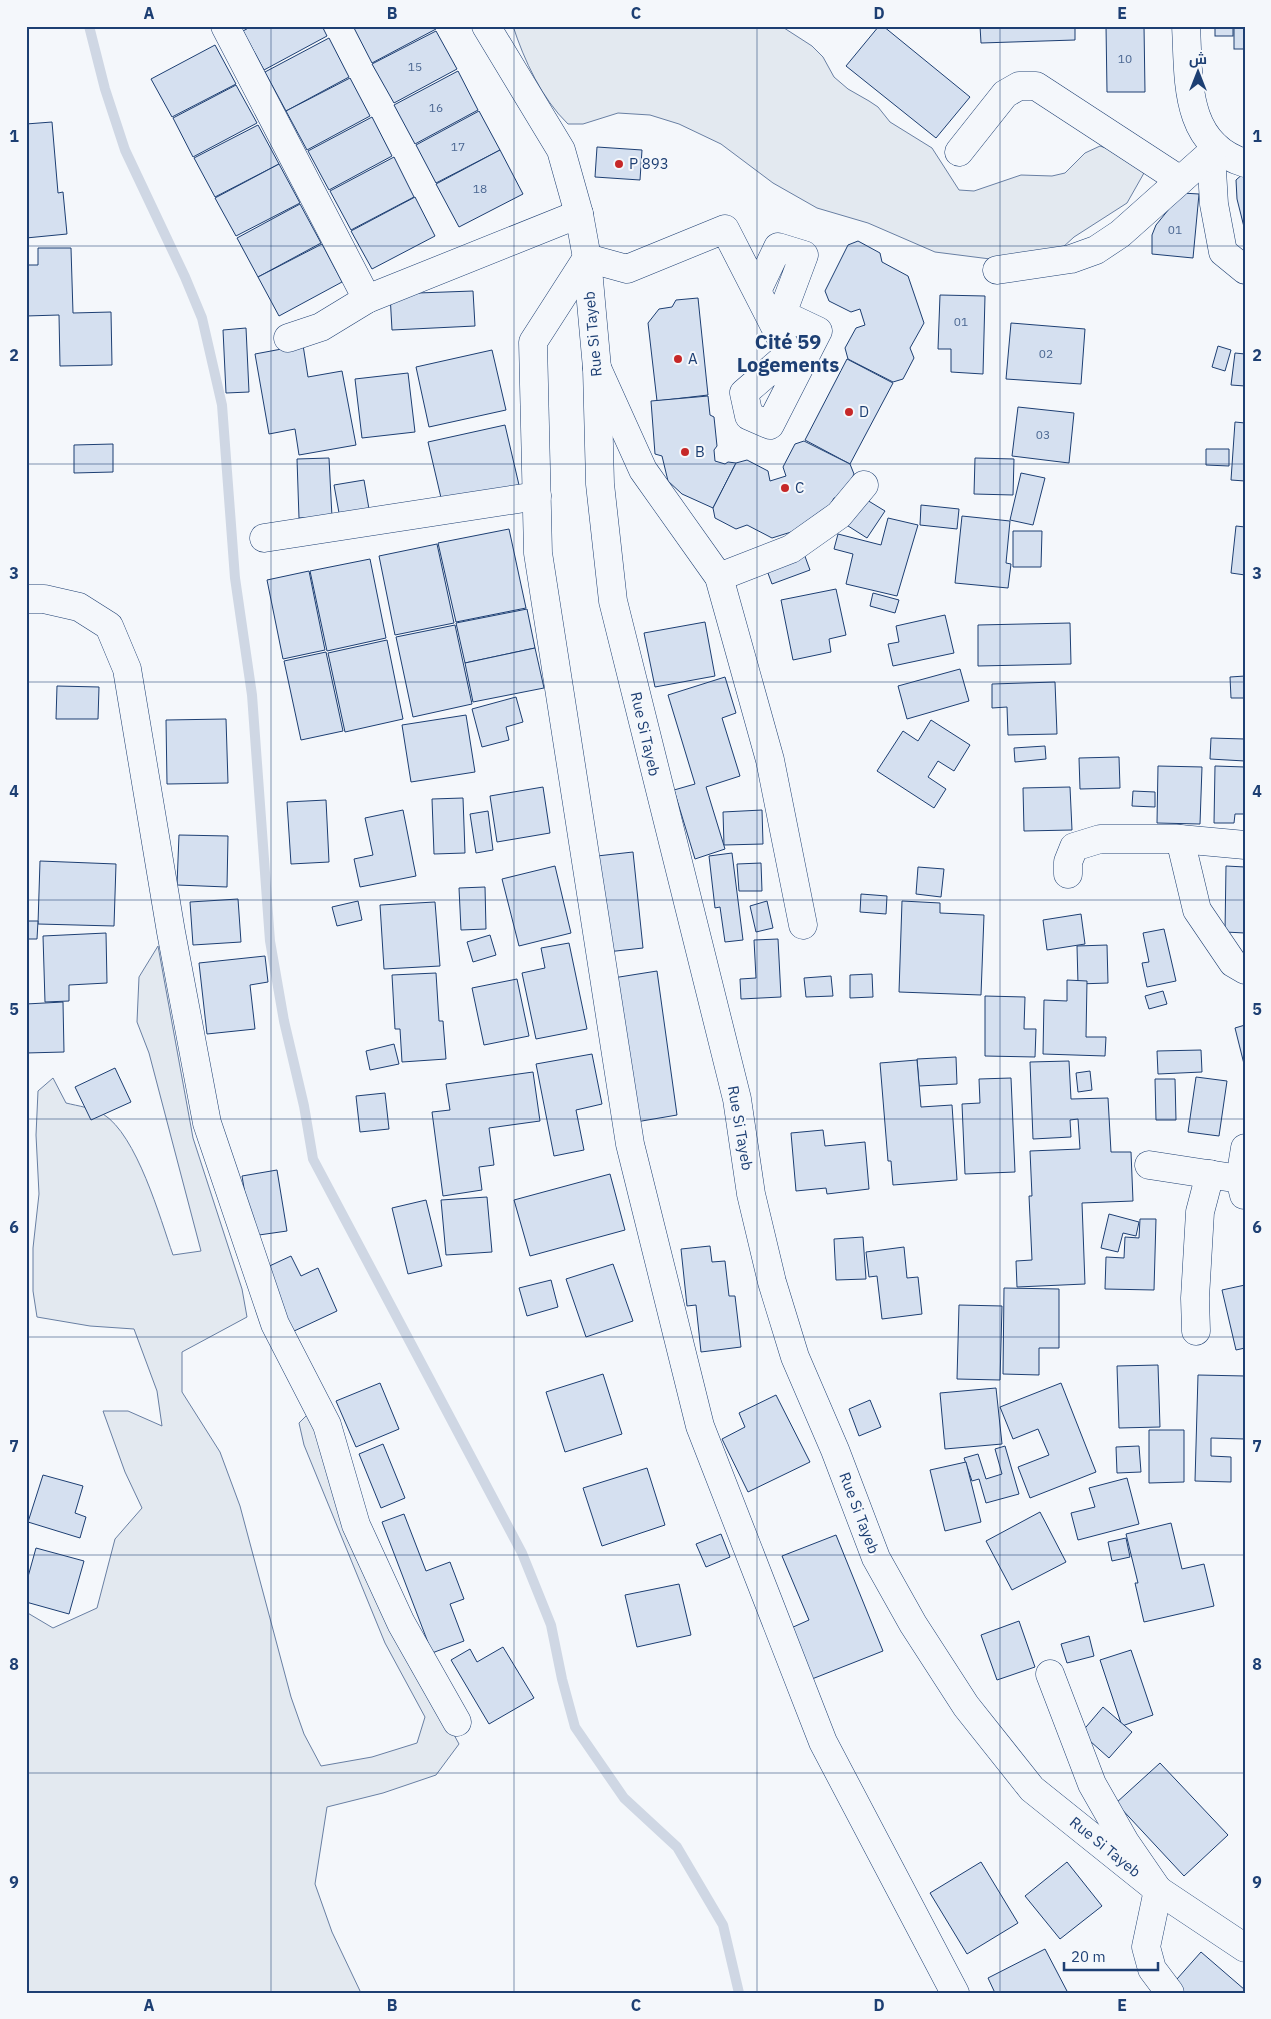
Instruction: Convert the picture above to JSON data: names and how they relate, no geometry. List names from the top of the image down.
{
  "streets": {
    "street": ["Rue Si Tayeb"]
  },
  "districts": ["Cité 59 Logements"],
  "places": [
    "P 893",
    "A",
    "D",
    "B",
    "C"
  ],
  "house_numbers": [
    "10",
    "15",
    "16",
    "17",
    "18",
    "01",
    "01",
    "02",
    "03"
  ],
  "scale_bar": "20 m",
  "north": "top",
  "grid": {
    "columns": [
      "A",
      "B",
      "C",
      "D",
      "E"
    ],
    "rows": [
      "1",
      "2",
      "3",
      "4",
      "5",
      "6",
      "7",
      "8",
      "9"
    ]
  }
}
